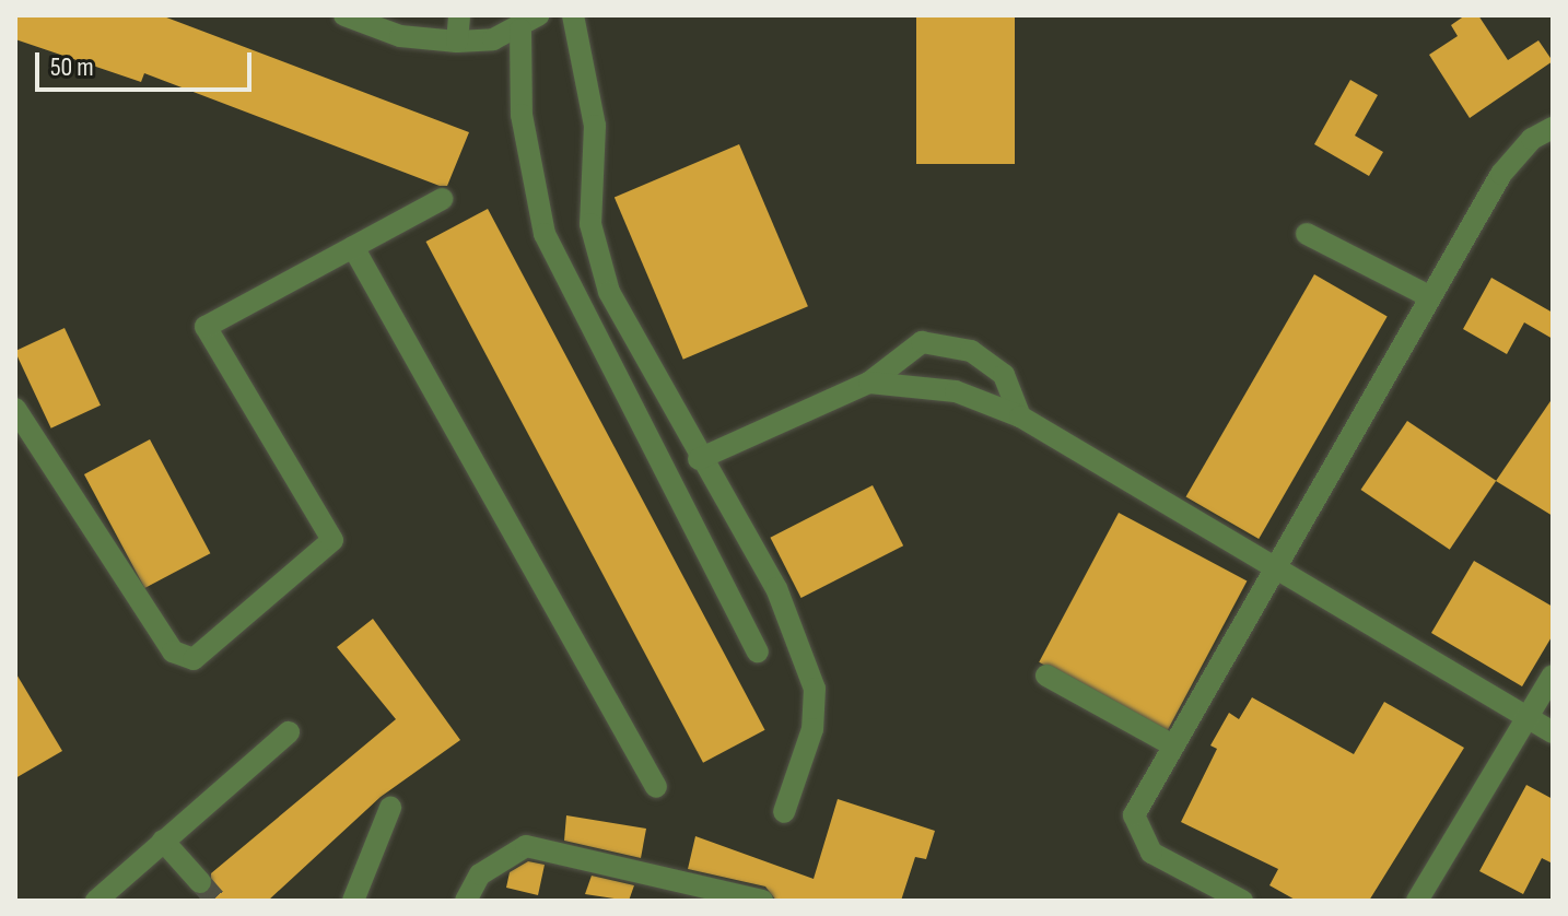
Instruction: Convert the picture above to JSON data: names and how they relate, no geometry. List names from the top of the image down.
{
  "scale_bar": "50 m"
}
